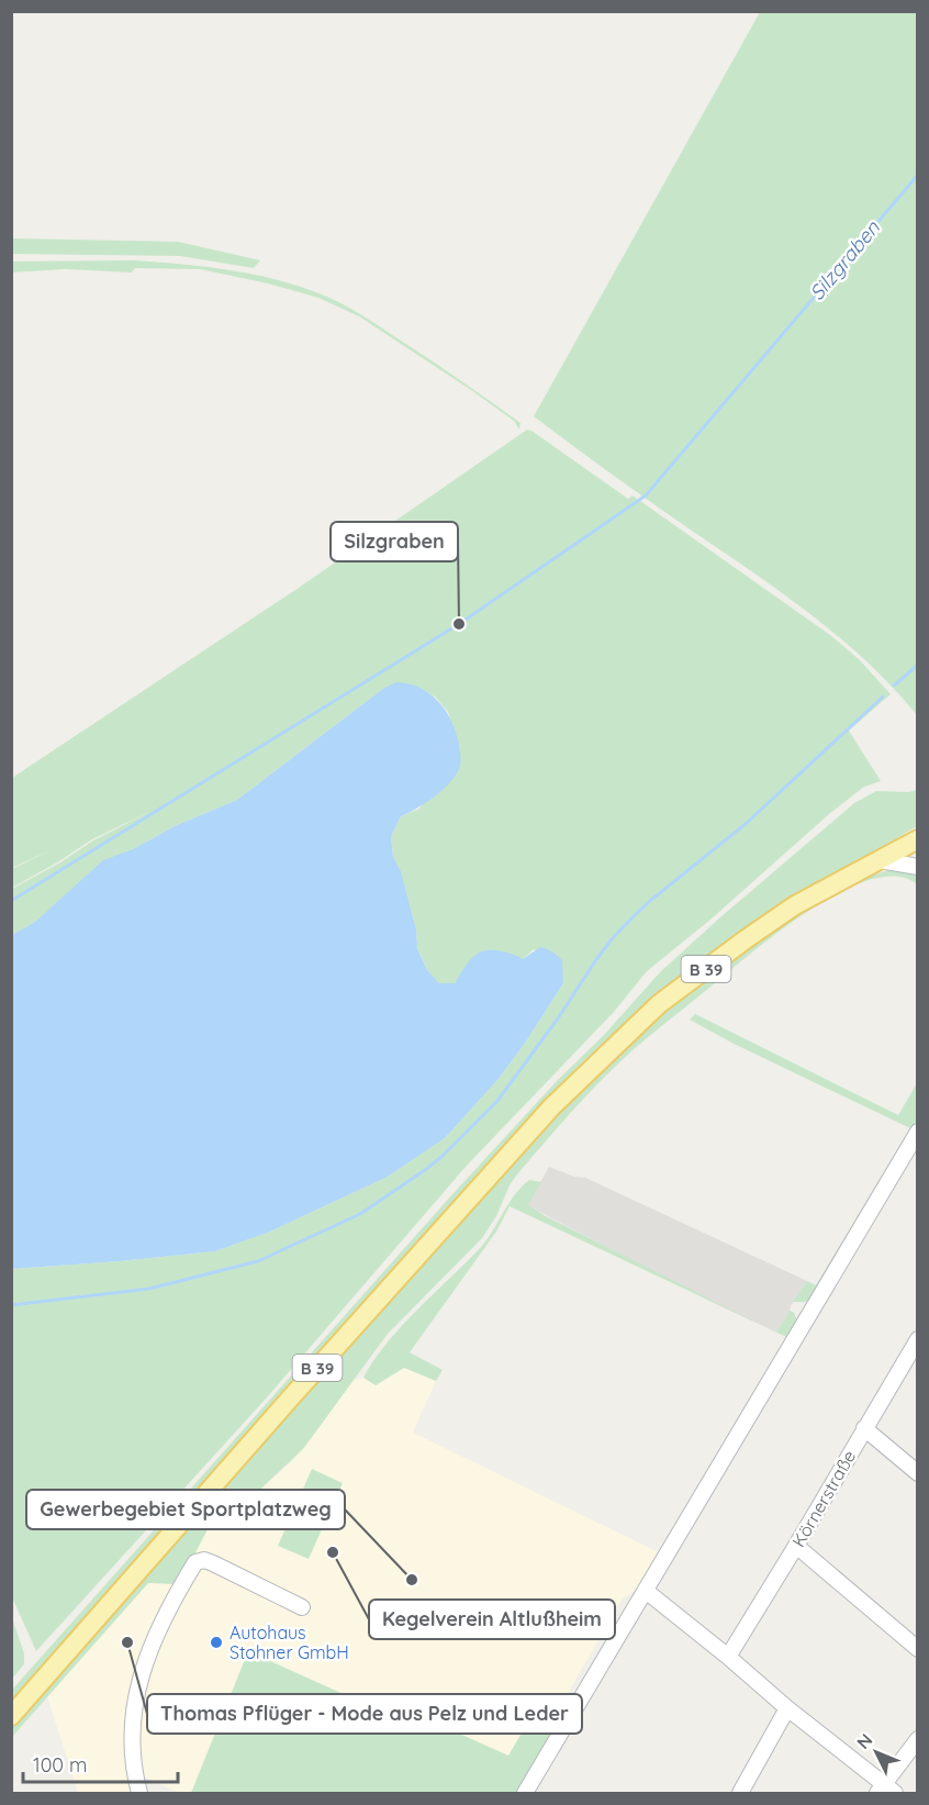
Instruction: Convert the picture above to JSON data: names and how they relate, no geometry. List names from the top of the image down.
{
  "streets": {
    "main road": ["B 39"],
    "street": ["Körnerstraße"]
  },
  "water": ["Silzgraben"],
  "places": [
    "Silzgraben",
    "Kegelverein Altlußheim",
    "Gewerbegebiet Sportplatzweg",
    "Thomas Pflüger - Mode aus Pelz und Leder",
    "Autohaus Stohner GmbH"
  ],
  "scale_bar": "100 m",
  "north": "top left"
}
